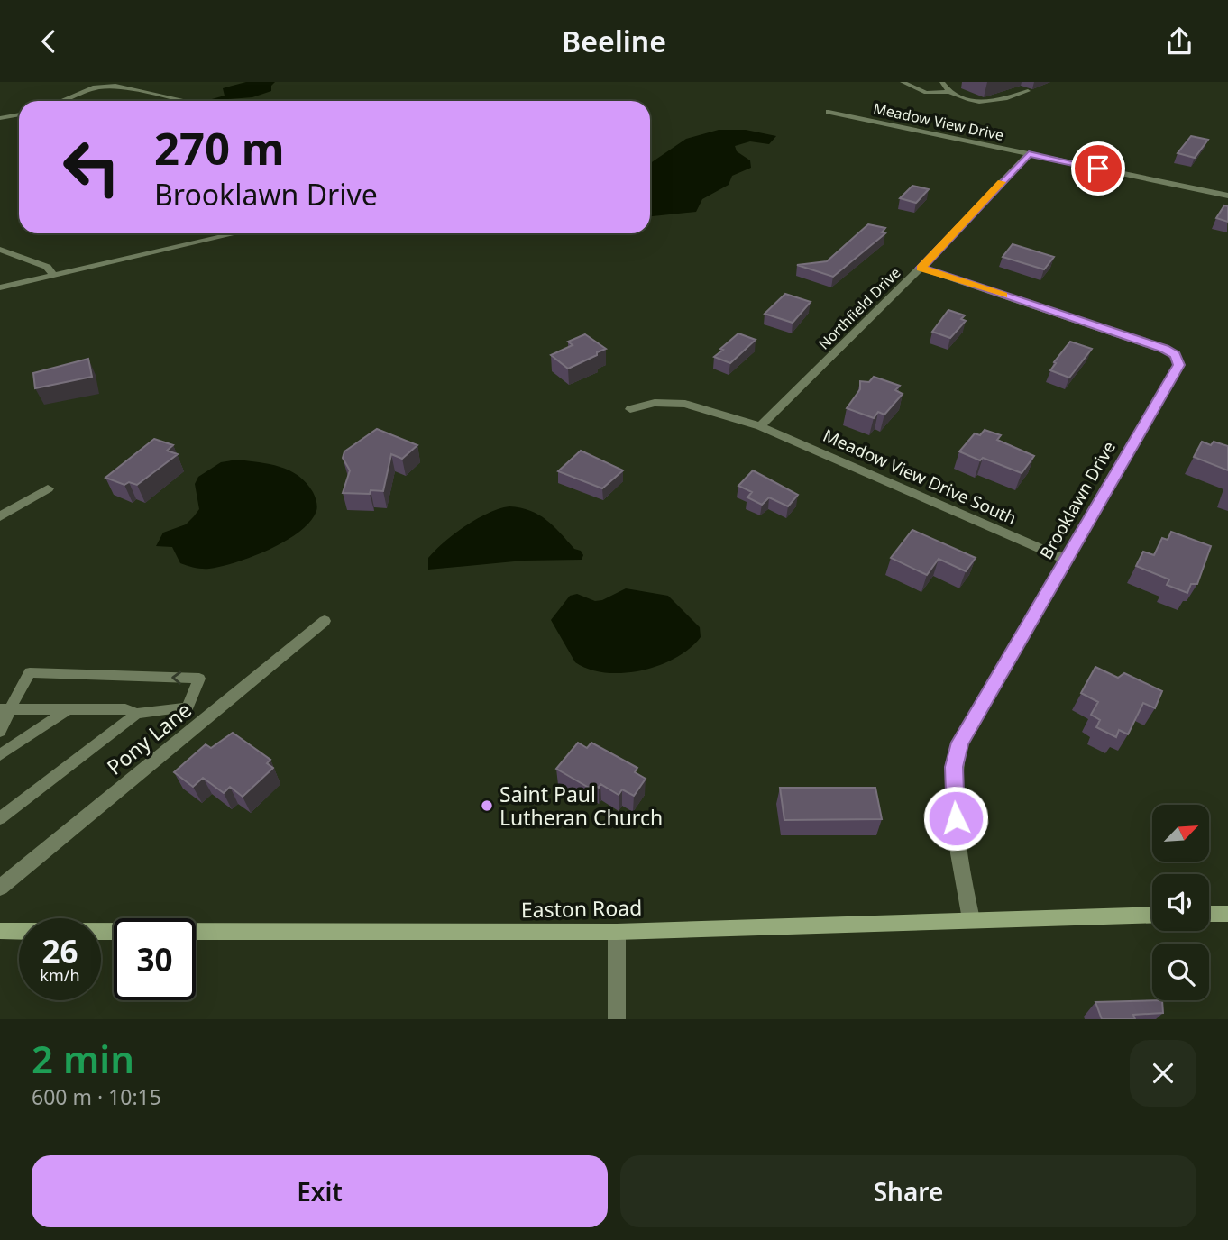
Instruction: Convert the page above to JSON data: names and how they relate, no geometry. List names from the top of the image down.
{
  "streets": {
    "main road": ["Easton Road"],
    "street": [
      "Meadow View Drive",
      "Northfield Drive",
      "Meadow View Drive South",
      "Brooklawn Drive",
      "Pony Lane"
    ]
  },
  "crossings": [
    ["Meadow View Drive", "Northfield Drive"],
    ["Northfield Drive", "Meadow View Drive South"],
    ["Northfield Drive", "Brooklawn Drive"],
    ["Meadow View Drive South", "Brooklawn Drive"],
    ["Brooklawn Drive", "Easton Road"]
  ],
  "places": ["Saint Paul Lutheran Church"],
  "north": "top right",
  "page": {
    "header": "Beeline",
    "turn": ["270 m", "Brooklawn Drive"],
    "speed": "26 km/h",
    "limit": "30",
    "heading": ["2 min", "600 m · 10:15"],
    "buttons": ["Exit", "Share"]
  }
}
